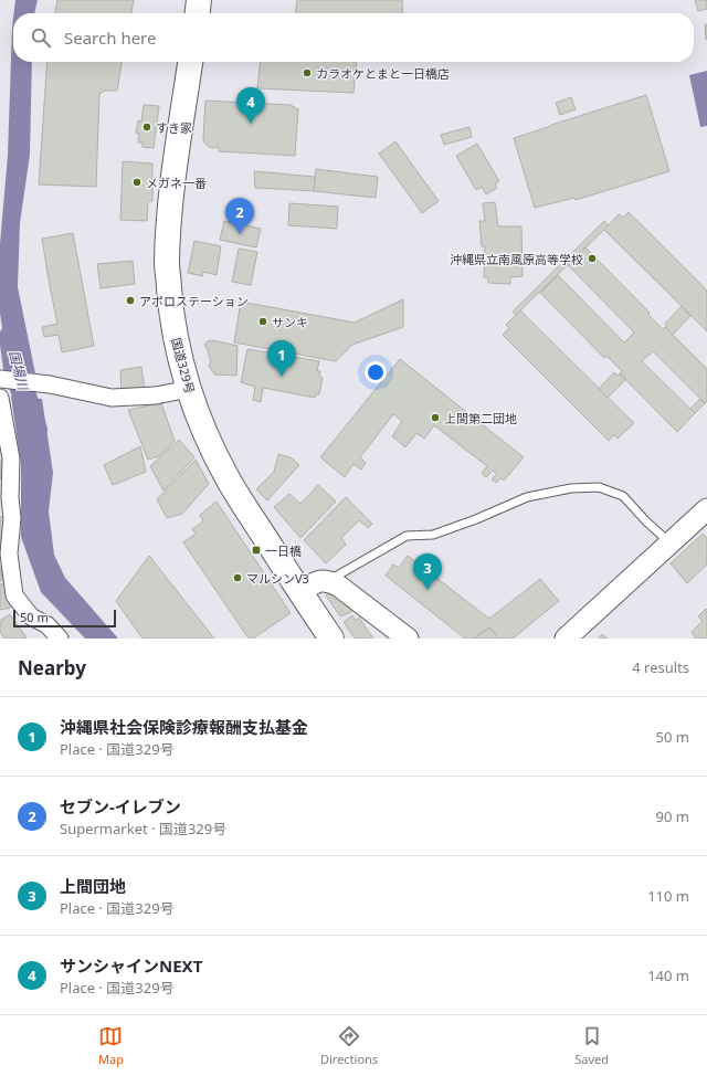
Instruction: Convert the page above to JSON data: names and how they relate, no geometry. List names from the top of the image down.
{
  "streets": {
    "highway": ["国道329号"]
  },
  "water": ["国場川"],
  "places": {
    "other": [
      "カラオケとまと一日橋店",
      "すき家",
      "メガネ一番",
      "沖縄県立南風原高等学校",
      "アポロステーション",
      "サンキ",
      "上間第二団地",
      "マルシンV3"
    ],
    "transit": ["一日橋"]
  },
  "scale_bar": "50 m",
  "page": {
    "search": "Search here",
    "pins": [
      "4",
      "2",
      "1",
      "3"
    ],
    "scale": "50 m",
    "heading": ["Nearby", "4 results"],
    "list": [
      {
        "mark": "1",
        "name": "沖縄県社会保険診療報酬支払基金",
        "note": "Place · 国道329号",
        "value": "50 m"
      },
      {
        "mark": "2",
        "name": "セブン-イレブン",
        "note": "Supermarket · 国道329号",
        "value": "90 m"
      },
      {
        "mark": "3",
        "name": "上間団地",
        "note": "Place · 国道329号",
        "value": "110 m"
      },
      {
        "mark": "4",
        "name": "サンシャインNEXT",
        "note": "Place · 国道329号",
        "value": "140 m"
      }
    ],
    "nav": ["Map", "Directions", "Saved"]
  }
}
